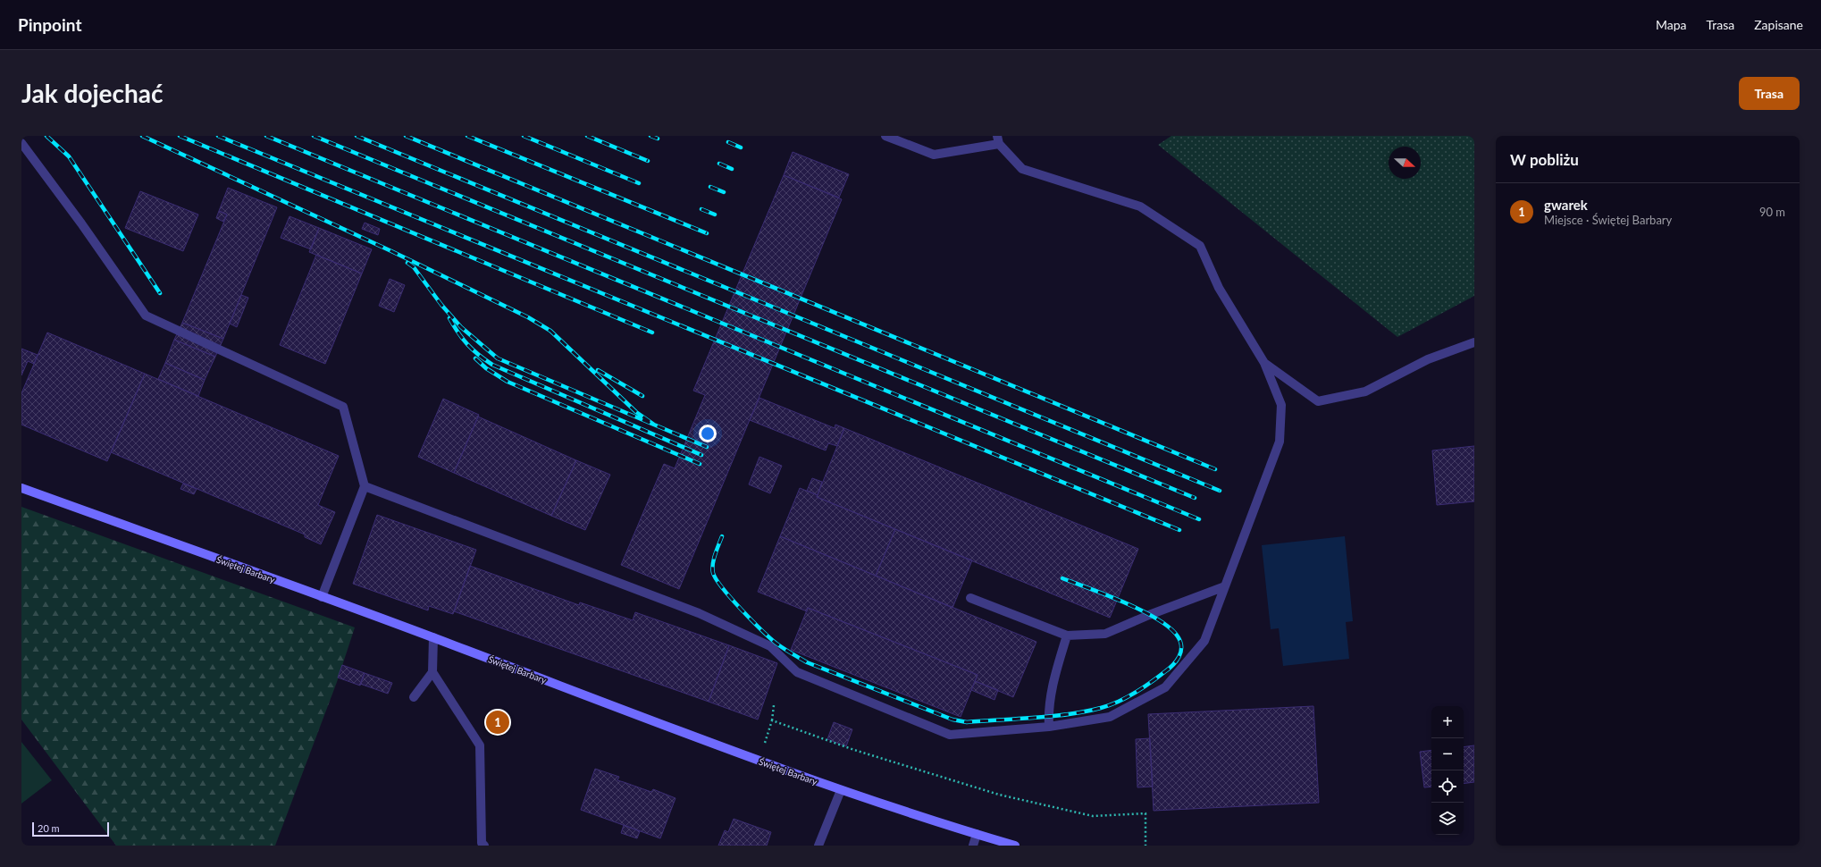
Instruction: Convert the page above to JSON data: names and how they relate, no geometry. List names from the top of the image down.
{
  "streets": {
    "street": ["Świętej Barbary"]
  },
  "scale_bar": "20 m",
  "north": "right",
  "page": {
    "header": "Pinpoint",
    "nav": ["Mapa", "Trasa", "Zapisane"],
    "buttons": "Trasa",
    "title": "Jak dojechać",
    "heading": "W pobliżu",
    "list": [
      {
        "mark": "1",
        "name": "gwarek",
        "note": "Miejsce · Świętej Barbary",
        "value": "90 m"
      }
    ],
    "map_buttons": ["+", "−"],
    "pins": "1",
    "scale": "20 m"
  }
}
